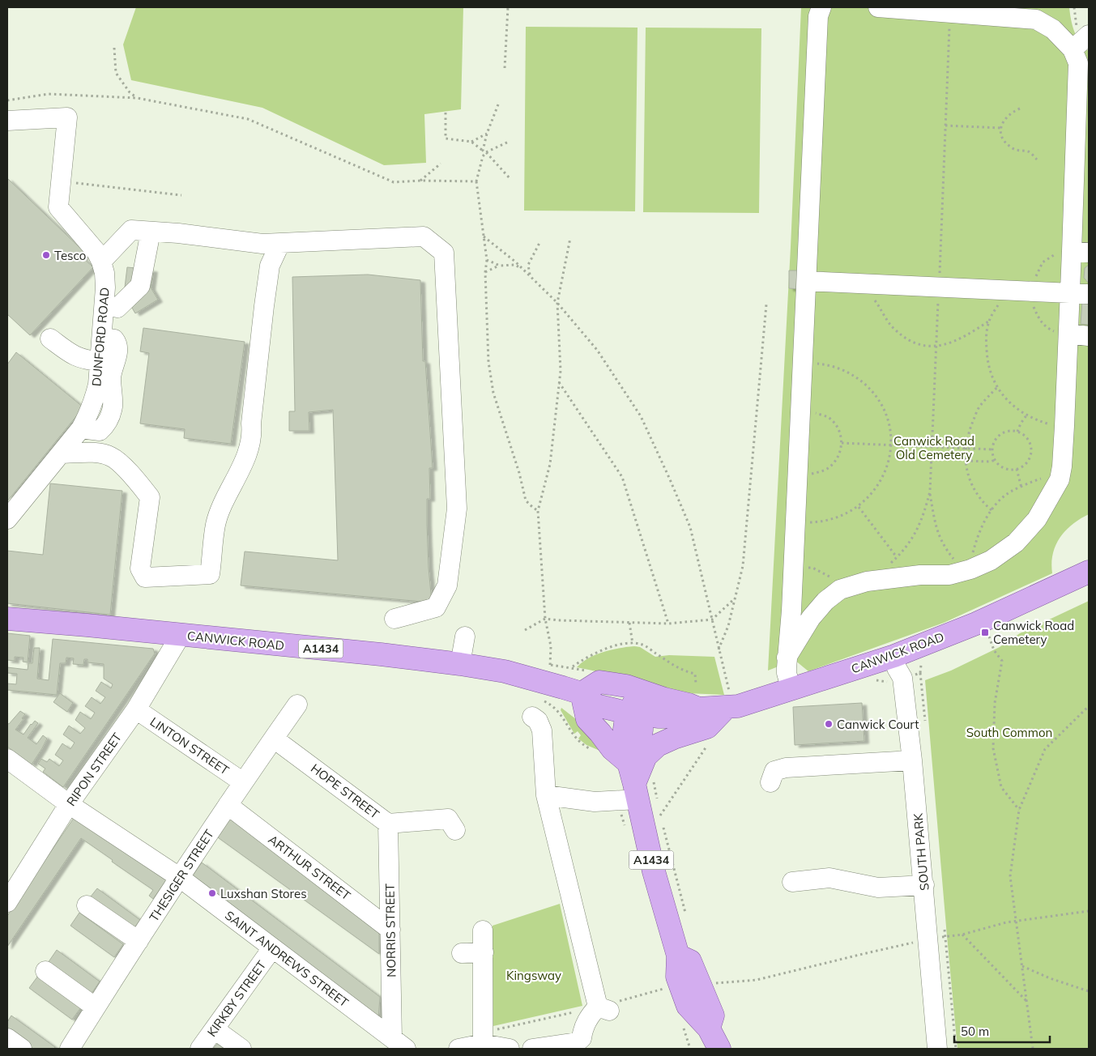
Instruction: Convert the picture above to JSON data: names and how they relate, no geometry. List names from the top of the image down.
{
  "streets": {
    "main road": ["CANWICK ROAD", "A1434"],
    "street": [
      "DUNFORD ROAD",
      "LINTON STREET",
      "RIPON STREET",
      "HOPE STREET",
      "SOUTH PARK",
      "ARTHUR STREET",
      "THESIGER STREET",
      "NORRIS STREET",
      "SAINT ANDREWS STREET",
      "KIRKBY STREET"
    ]
  },
  "crossings": [
    ["CANWICK ROAD", "RIPON STREET"],
    ["CANWICK ROAD", "SOUTH PARK"],
    ["LINTON STREET", "RIPON STREET"],
    ["LINTON STREET", "THESIGER STREET"],
    ["RIPON STREET", "SAINT ANDREWS STREET"],
    ["HOPE STREET", "THESIGER STREET"],
    ["HOPE STREET", "NORRIS STREET"],
    ["ARTHUR STREET", "THESIGER STREET"],
    ["ARTHUR STREET", "NORRIS STREET"],
    ["THESIGER STREET", "SAINT ANDREWS STREET"],
    ["NORRIS STREET", "SAINT ANDREWS STREET"],
    ["SAINT ANDREWS STREET", "KIRKBY STREET"]
  ],
  "parks": ["Canwick Road Old Cemetery", "South Common", "Kingsway"],
  "places": {
    "other": ["Tesco", "Canwick Court", "Luxshan Stores"],
    "transit": ["Canwick Road Cemetery"]
  },
  "scale_bar": "50 m"
}
